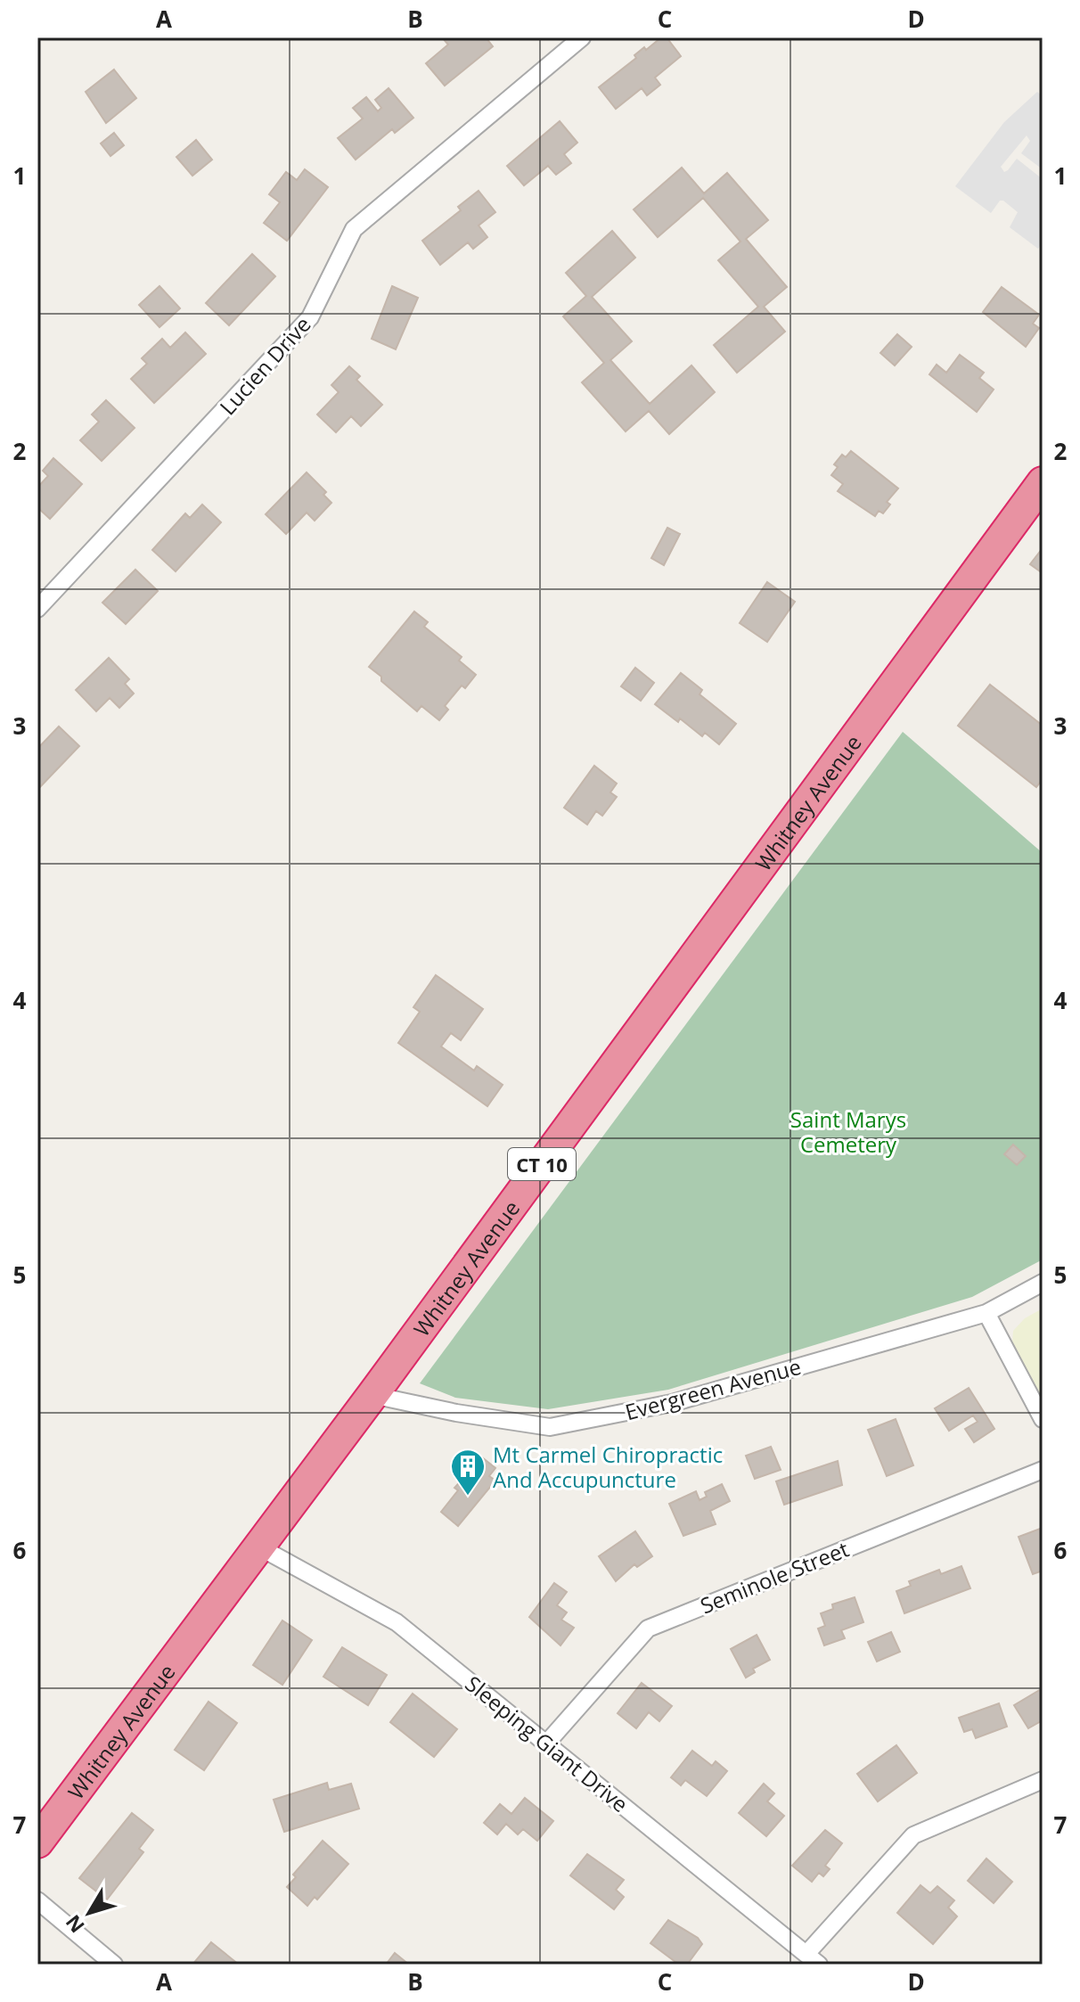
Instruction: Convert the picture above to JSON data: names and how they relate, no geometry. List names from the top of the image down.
{
  "streets": {
    "highway": ["Whitney Avenue", "CT 10"],
    "street": [
      "Lucien Drive",
      "Evergreen Avenue",
      "Seminole Street",
      "Sleeping Giant Drive"
    ]
  },
  "crossings": [
    ["Whitney Avenue", "Evergreen Avenue"],
    ["Whitney Avenue", "Sleeping Giant Drive"],
    ["Seminole Street", "Sleeping Giant Drive"]
  ],
  "parks": ["Saint Marys Cemetery"],
  "places": {
    "building": ["Mt Carmel Chiropractic And Accupuncture"]
  },
  "north": "bottom left",
  "grid": {
    "columns": [
      "A",
      "B",
      "C",
      "D"
    ],
    "rows": [
      "1",
      "2",
      "3",
      "4",
      "5",
      "6",
      "7"
    ]
  }
}
